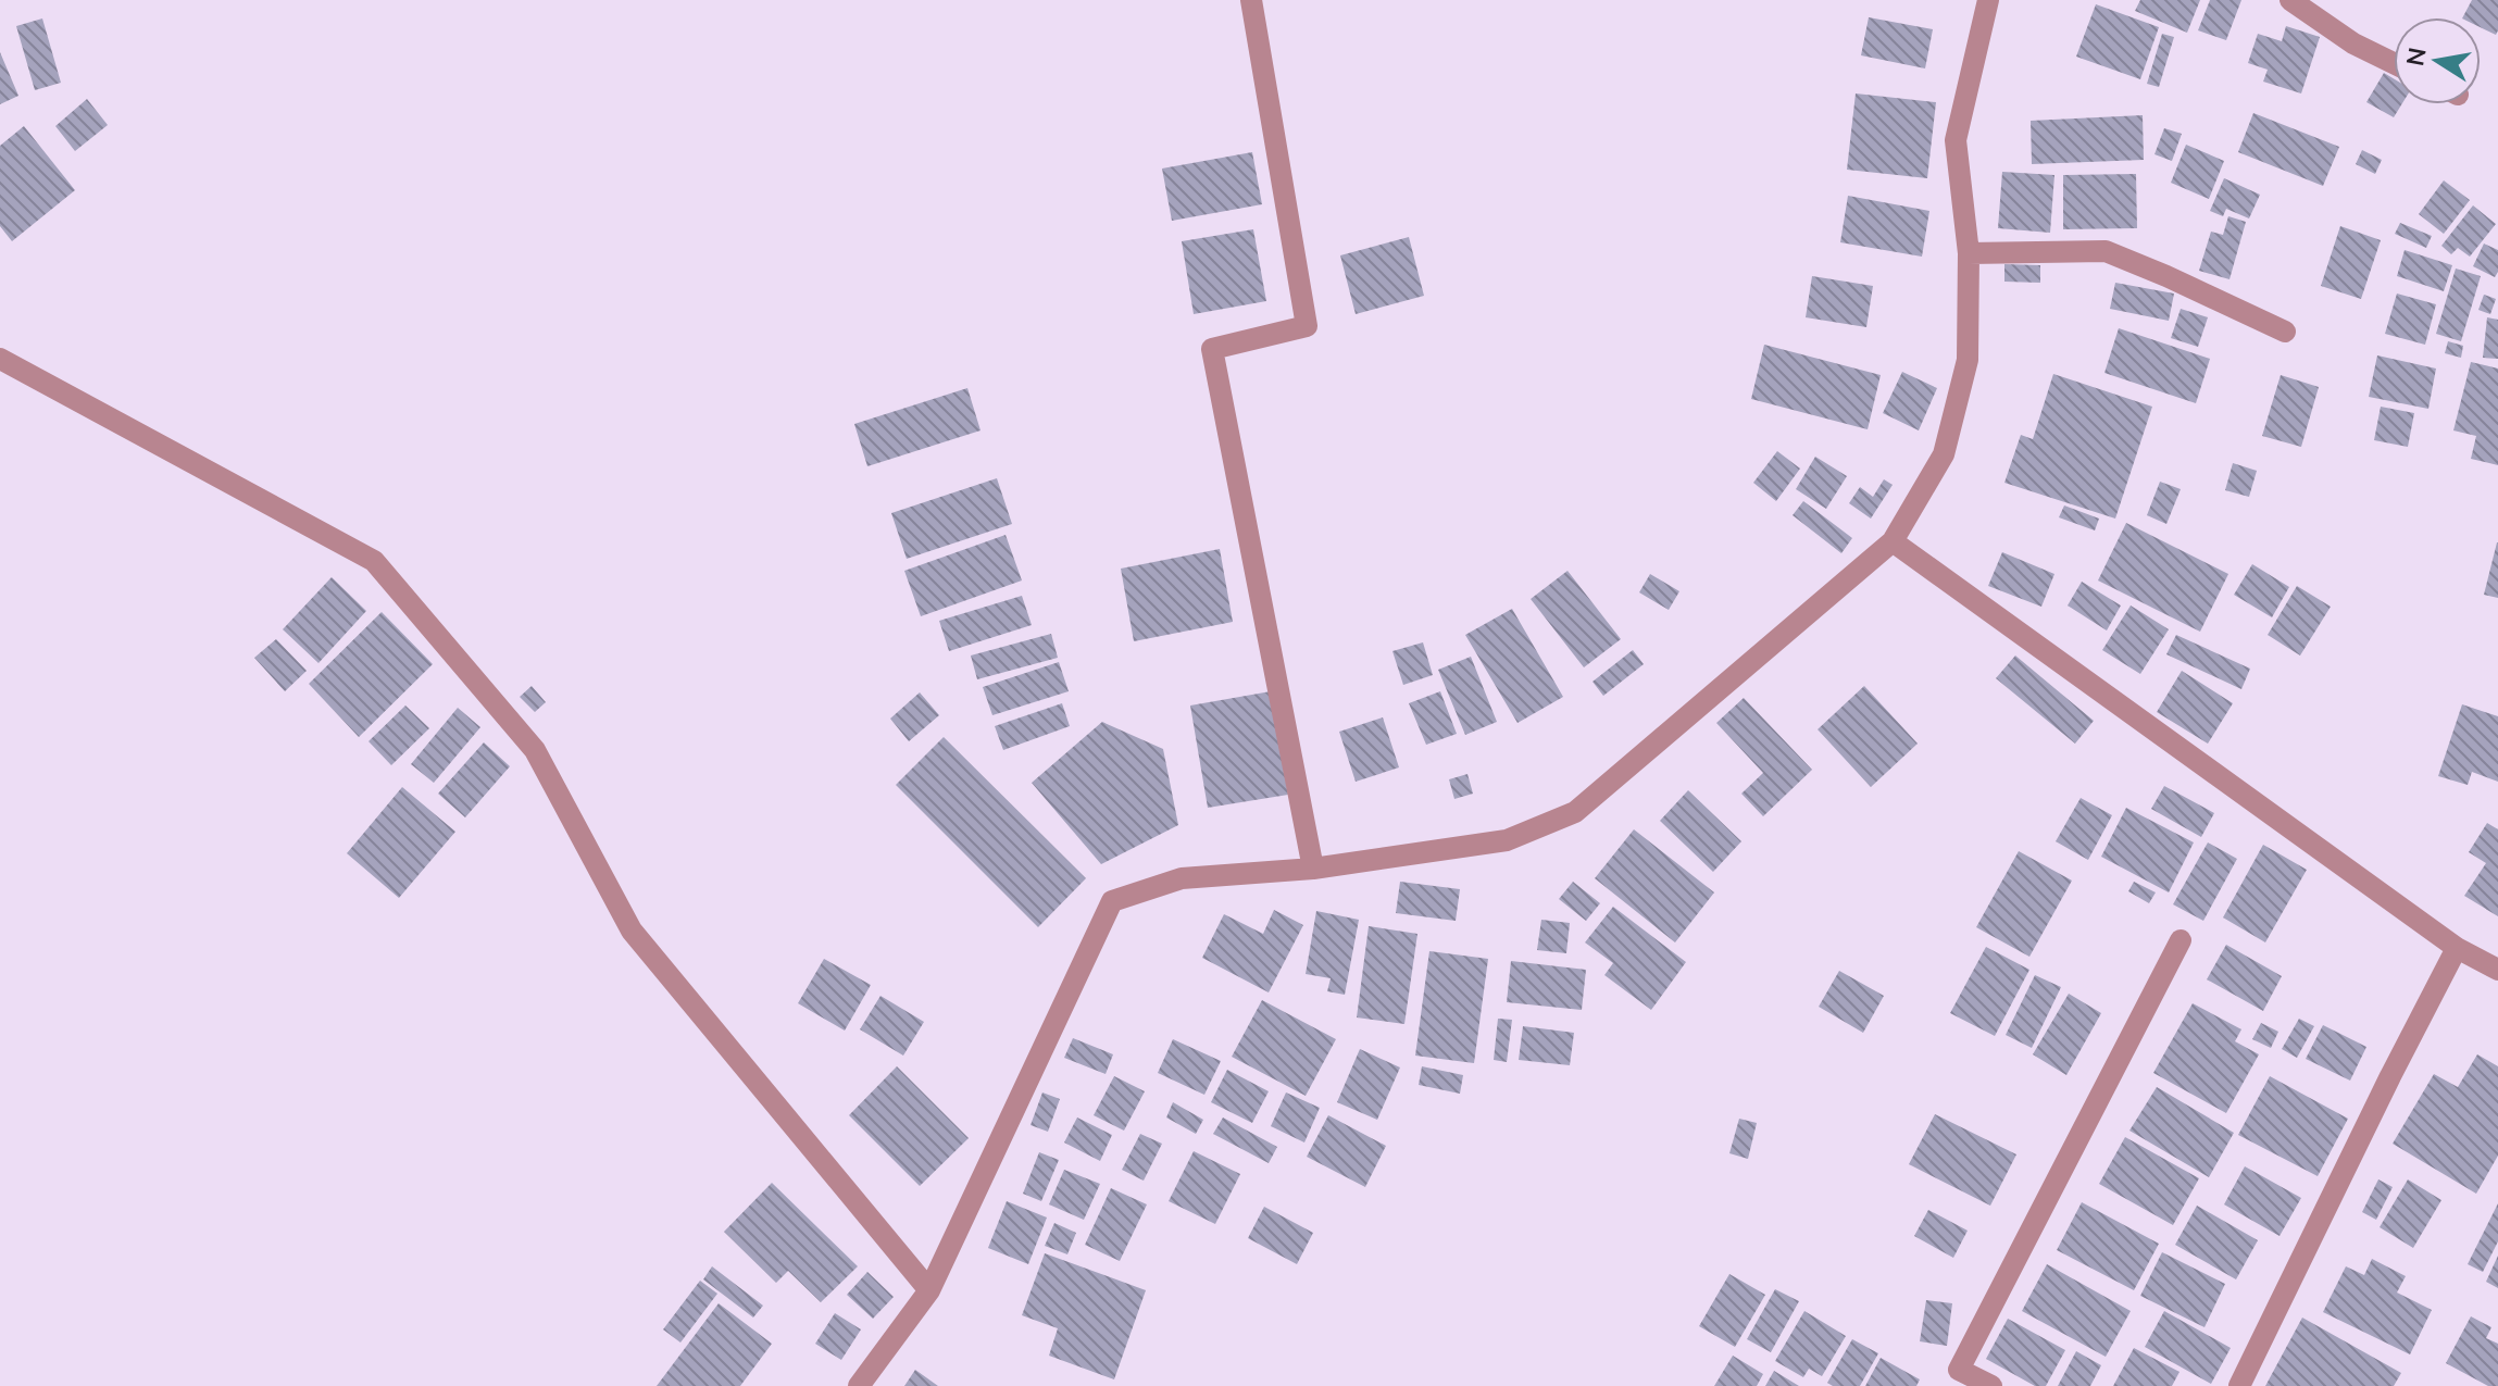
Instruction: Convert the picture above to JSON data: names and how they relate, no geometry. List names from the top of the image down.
{
  "north": "left"
}
